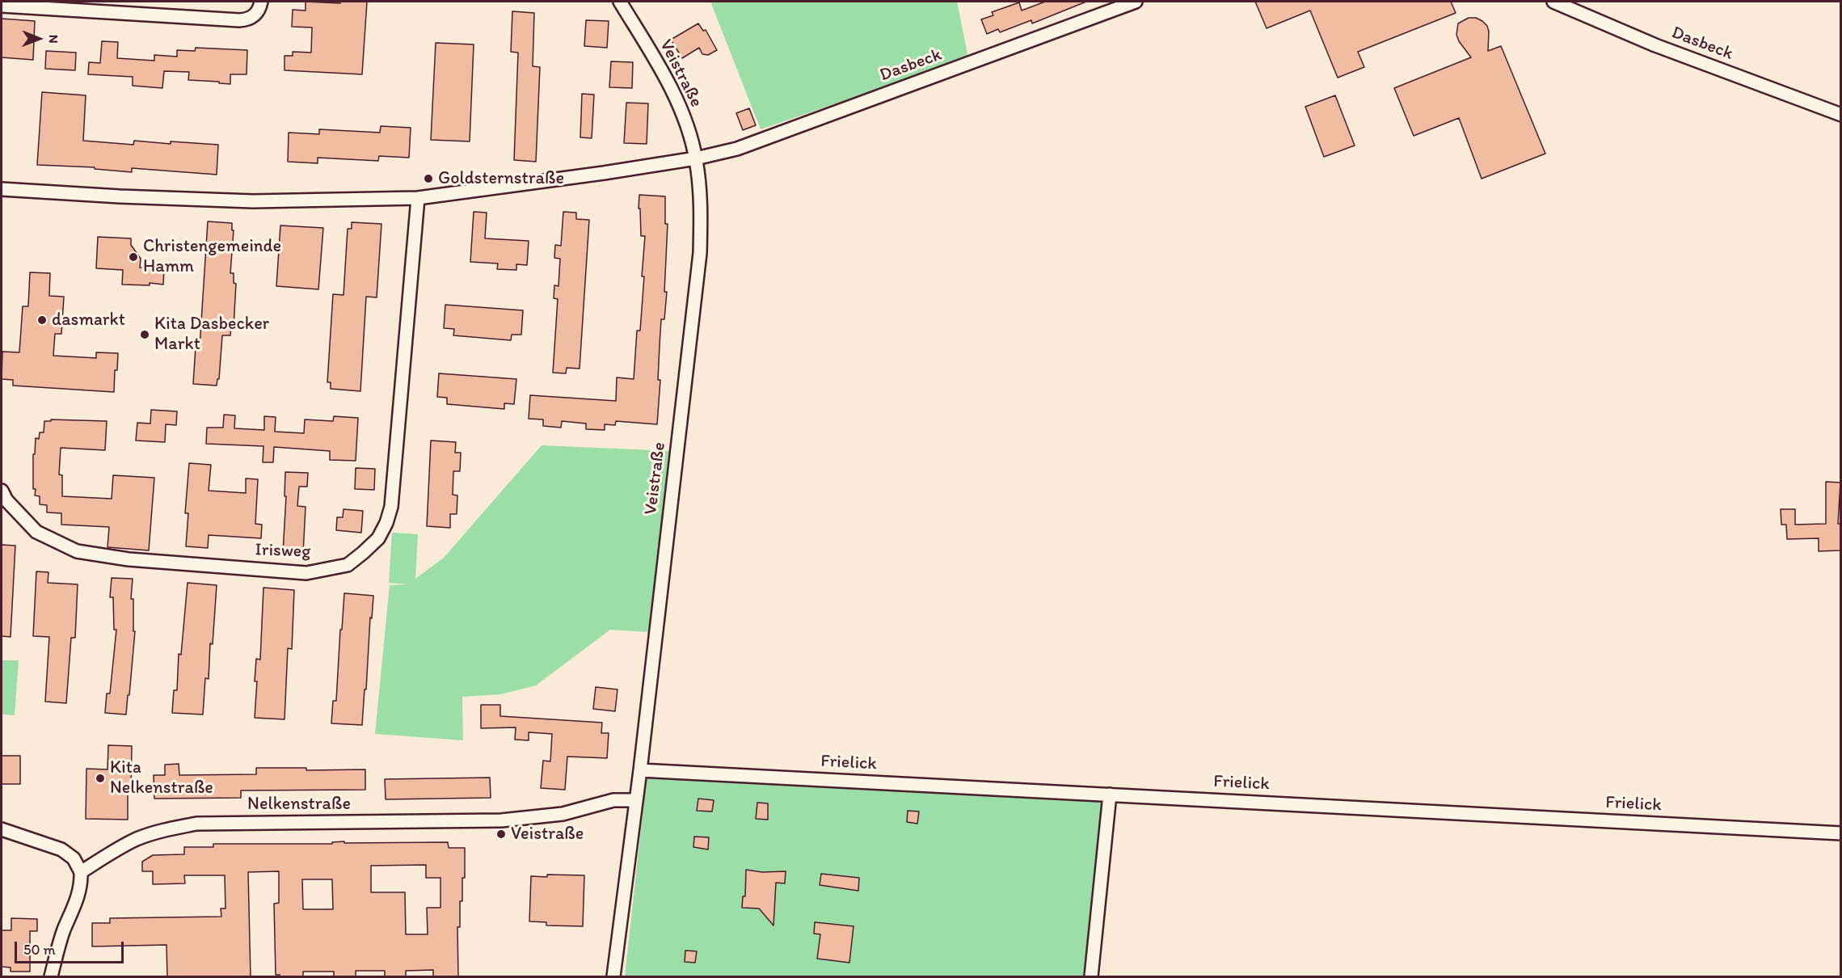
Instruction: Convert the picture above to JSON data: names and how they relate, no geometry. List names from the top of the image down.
{
  "streets": {
    "street": [
      "Dasbeck",
      "Veistraße",
      "Irisweg",
      "Frielick",
      "Nelkenstraße"
    ]
  },
  "crossings": [
    ["Dasbeck", "Veistraße"],
    ["Veistraße", "Frielick"],
    ["Veistraße", "Nelkenstraße"]
  ],
  "places": [
    "Goldsternstraße",
    "Christengemeinde Hamm",
    "dasmarkt",
    "Kita Dasbecker Markt",
    "Kita Nelkenstraße",
    "Veistraße"
  ],
  "scale_bar": "50 m",
  "north": "right"
}
